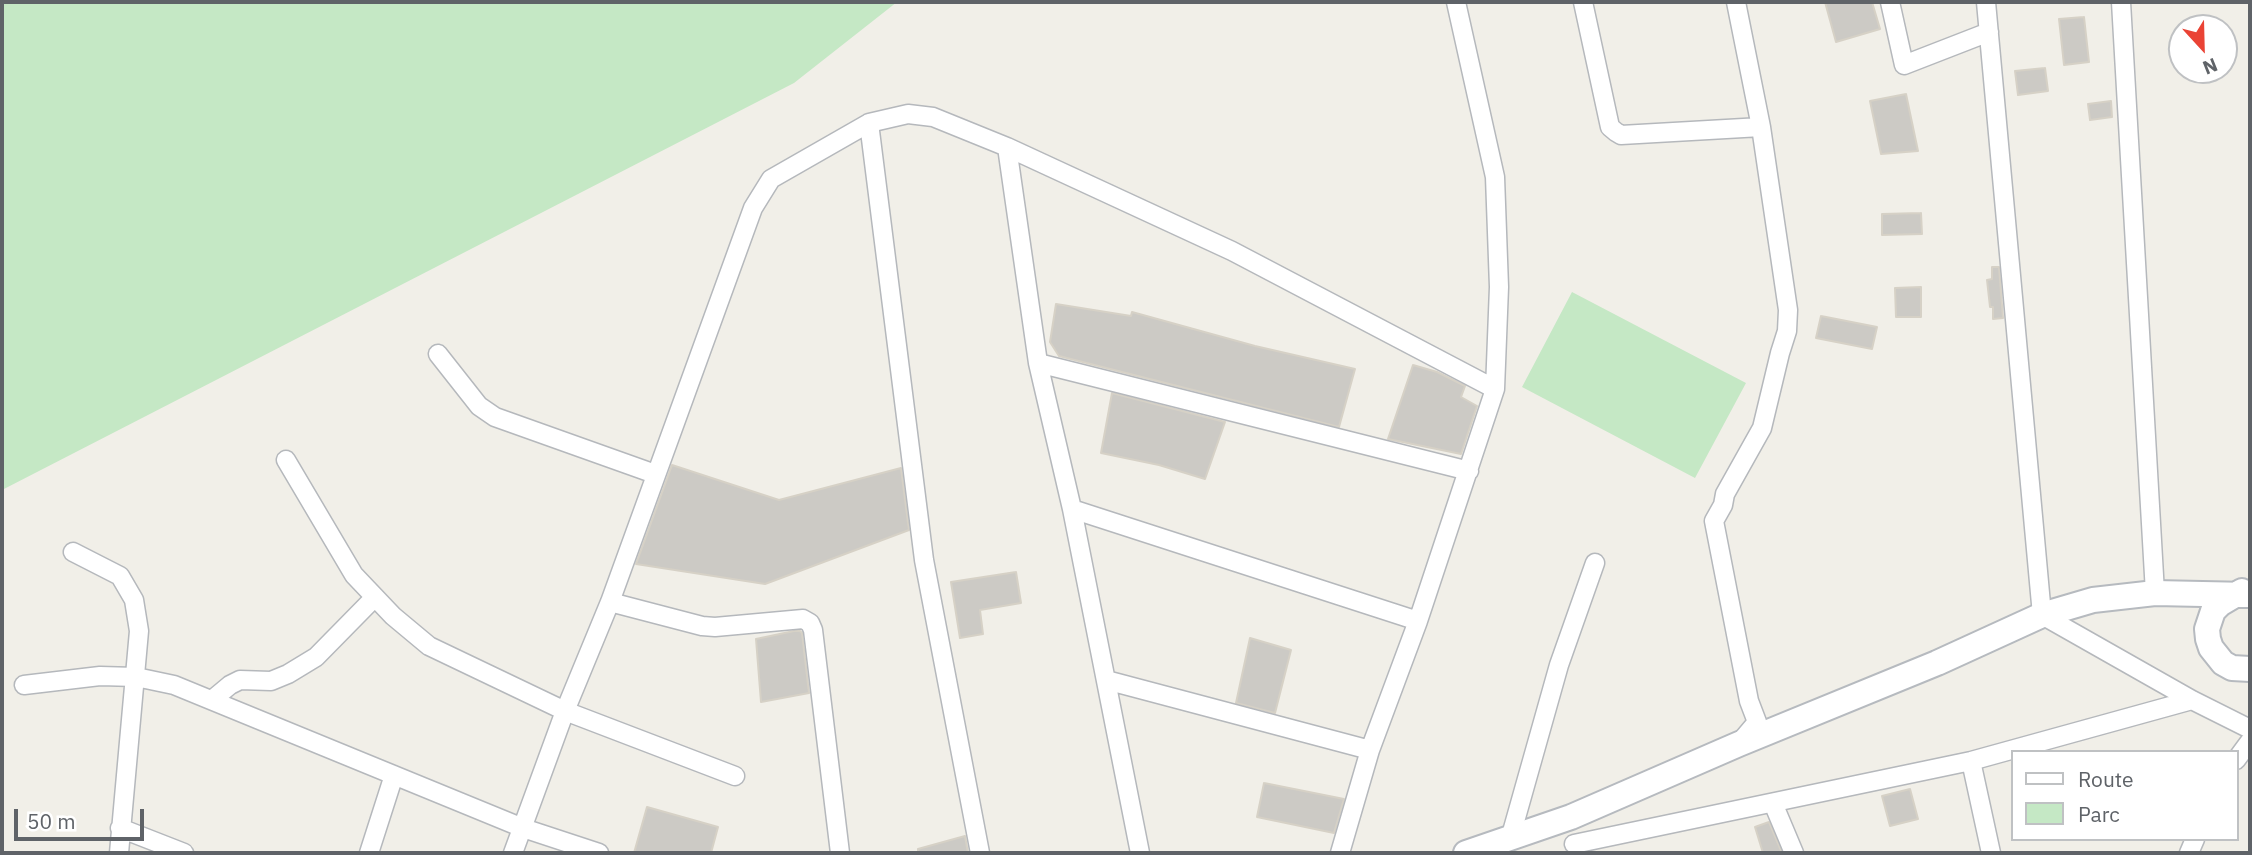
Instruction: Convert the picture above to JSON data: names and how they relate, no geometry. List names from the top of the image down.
{
  "legend": ["Route", "Parc"],
  "scale_bar": "50 m",
  "north": "bottom"
}
